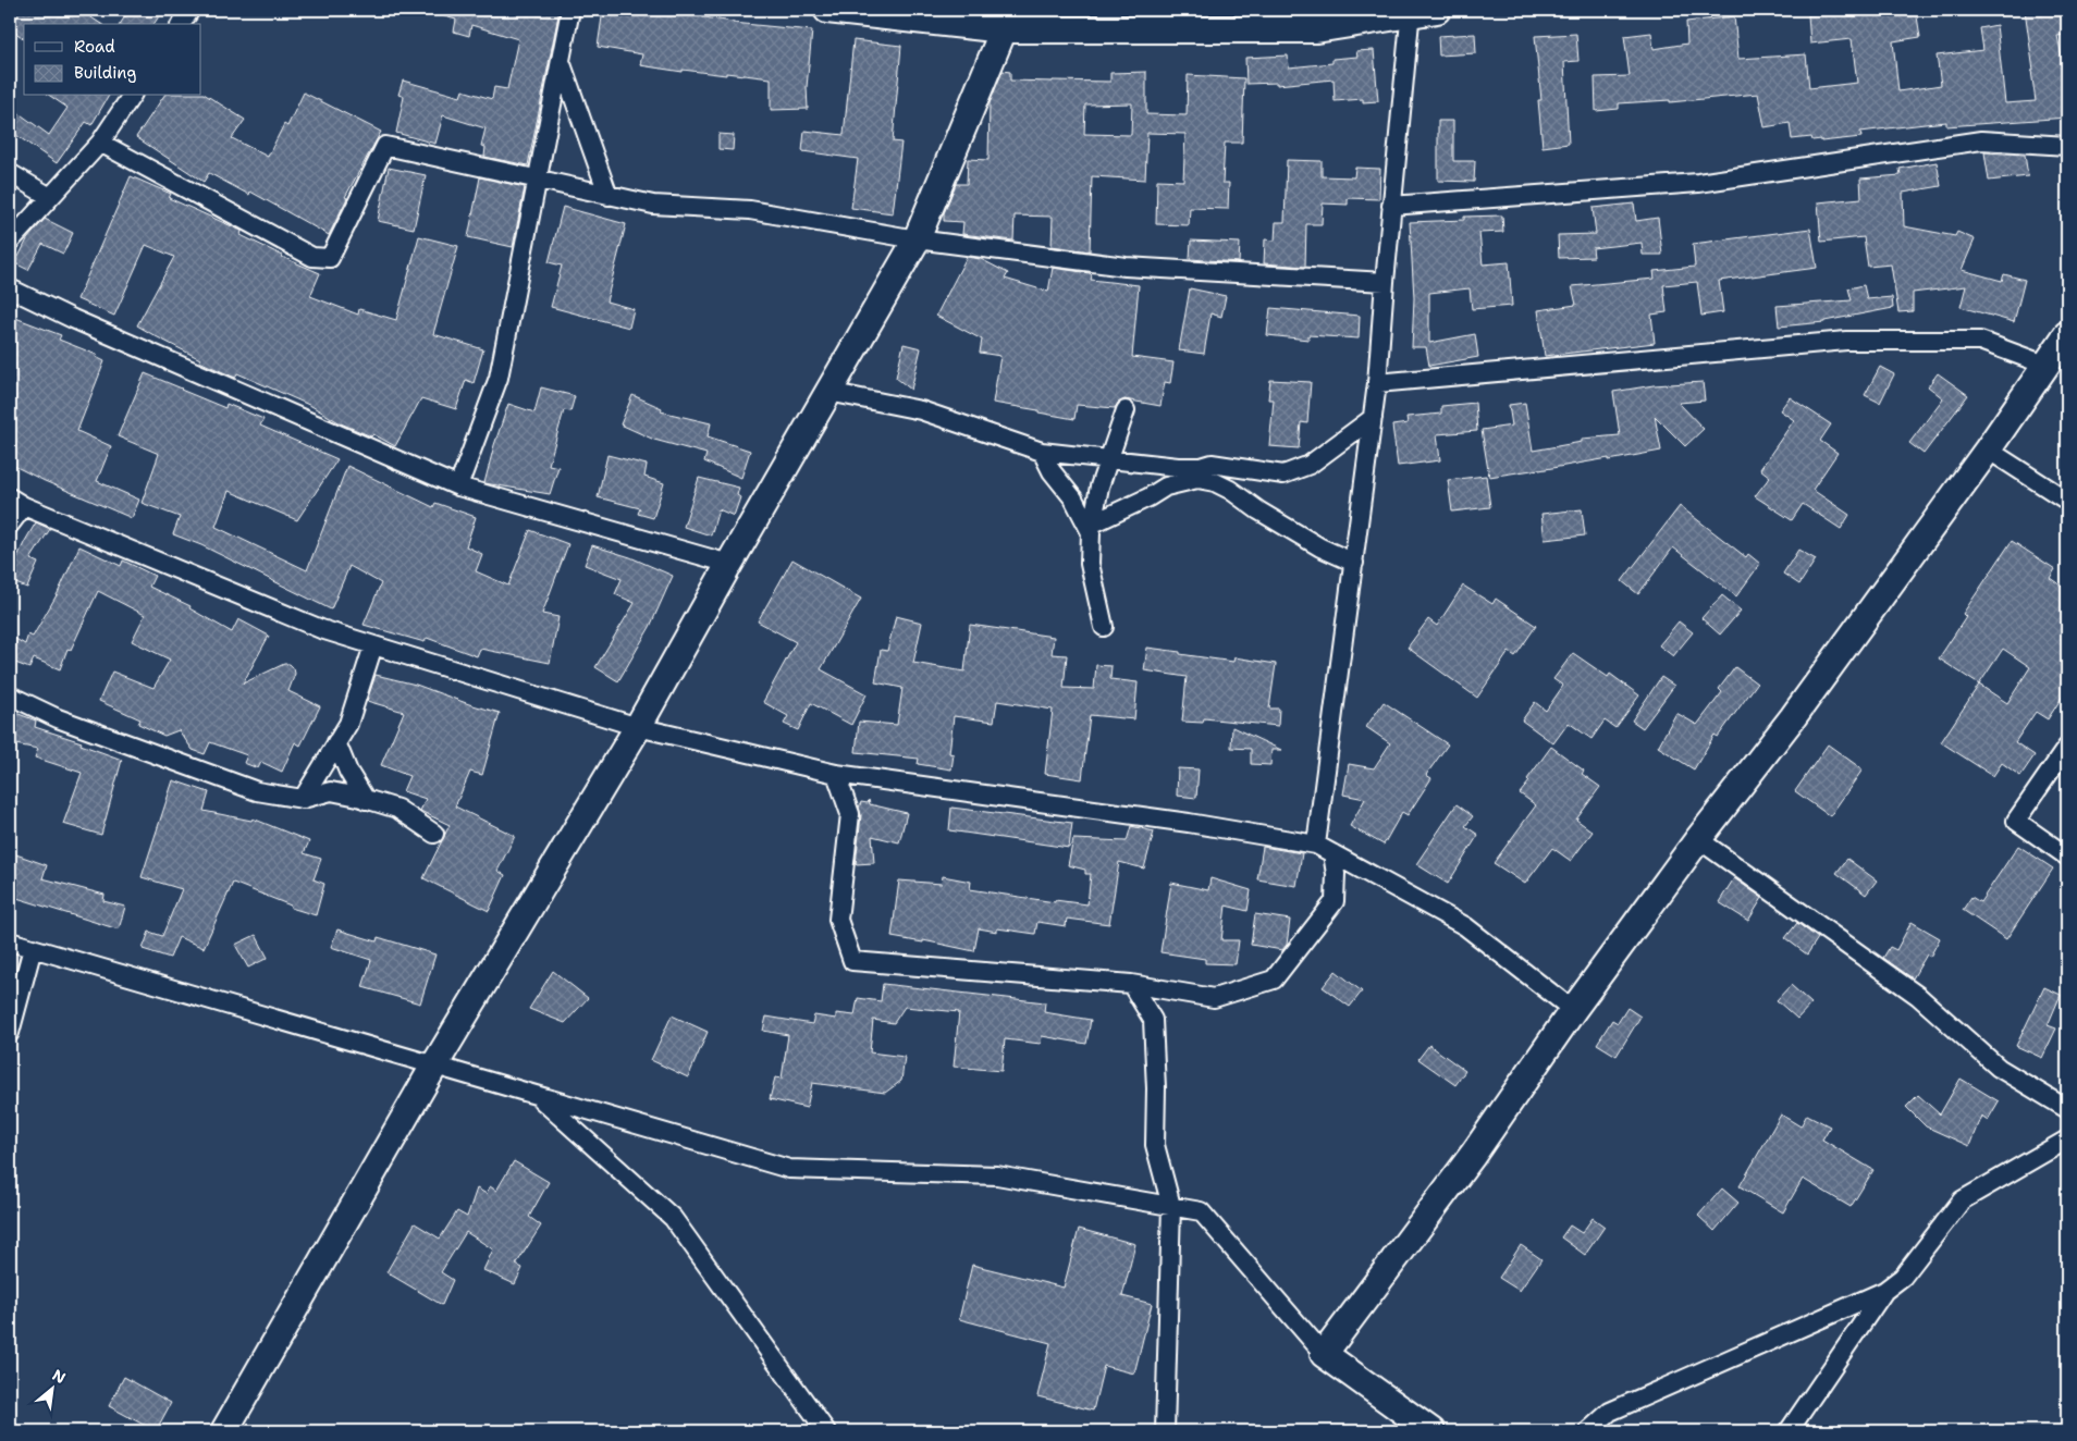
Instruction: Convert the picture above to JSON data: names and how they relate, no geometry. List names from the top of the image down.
{
  "legend": ["Road", "Building"],
  "north": "top right"
}
